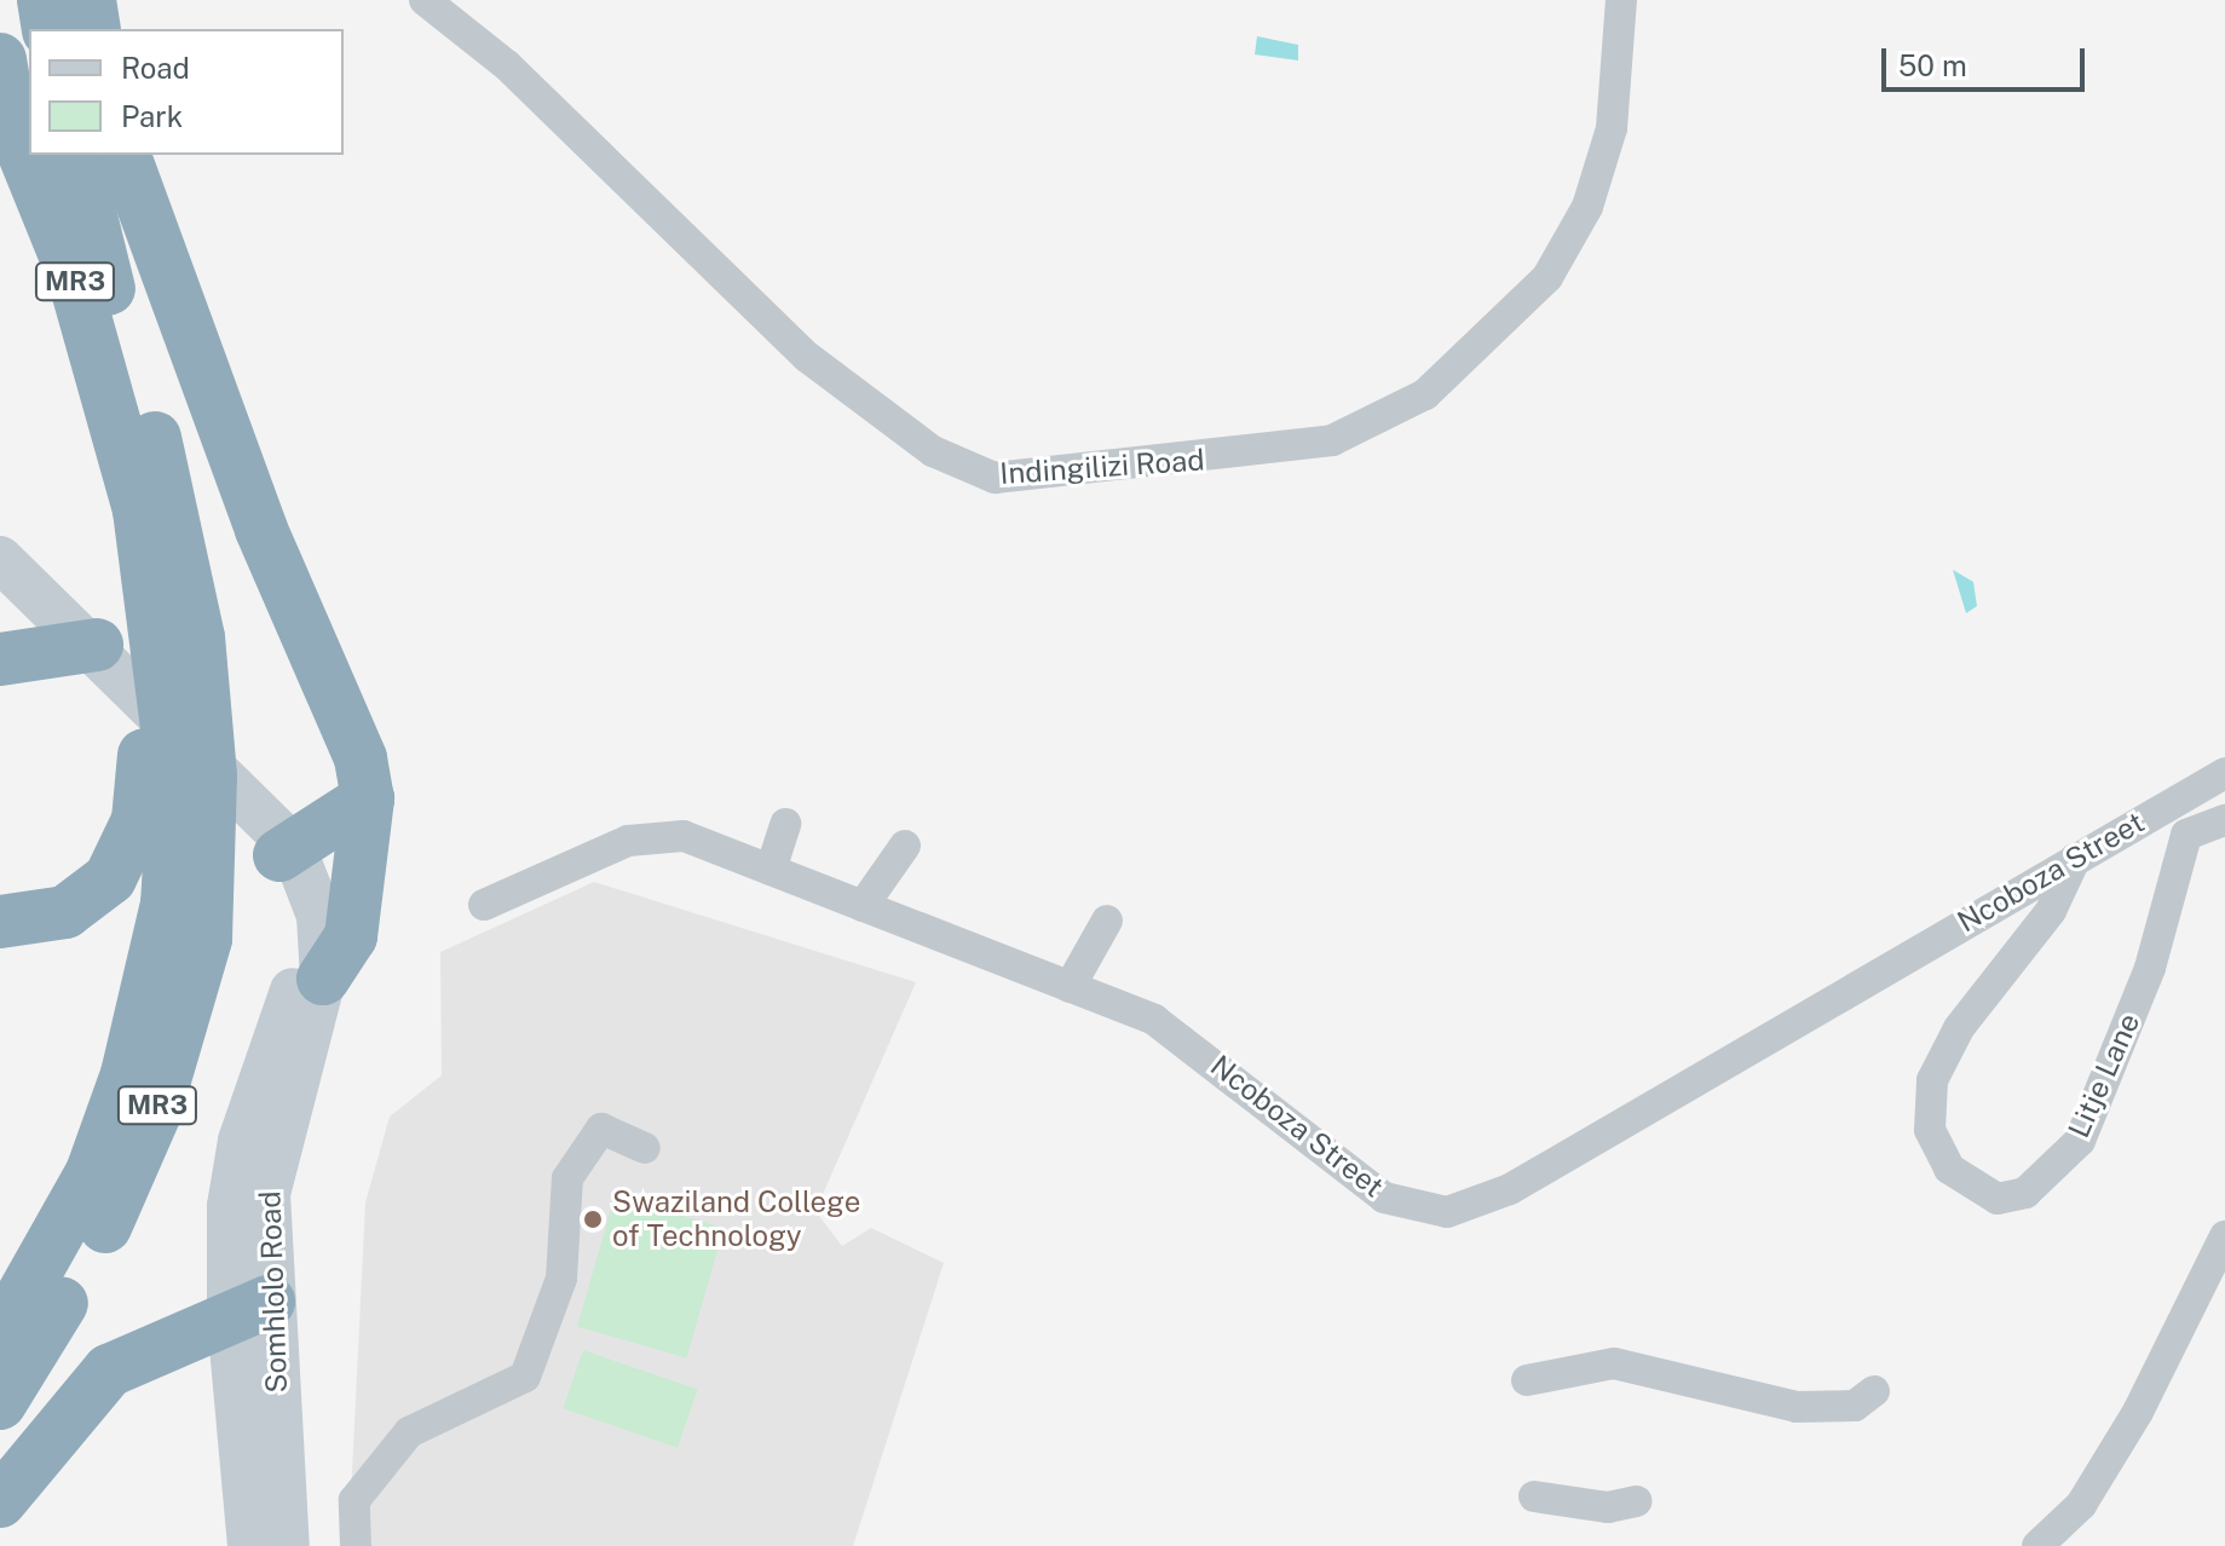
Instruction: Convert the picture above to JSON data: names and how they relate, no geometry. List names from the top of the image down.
{
  "streets": {
    "highway": ["MR3"],
    "main road": ["Somhlolo Road"],
    "street": ["Indingilizi Road", "Ncoboza Street", "Litje Lane"]
  },
  "crossings": [
    ["Ncoboza Street", "Litje Lane"]
  ],
  "places": ["Swaziland College of Technology"],
  "legend": ["Road", "Park"],
  "scale_bar": "50 m"
}
